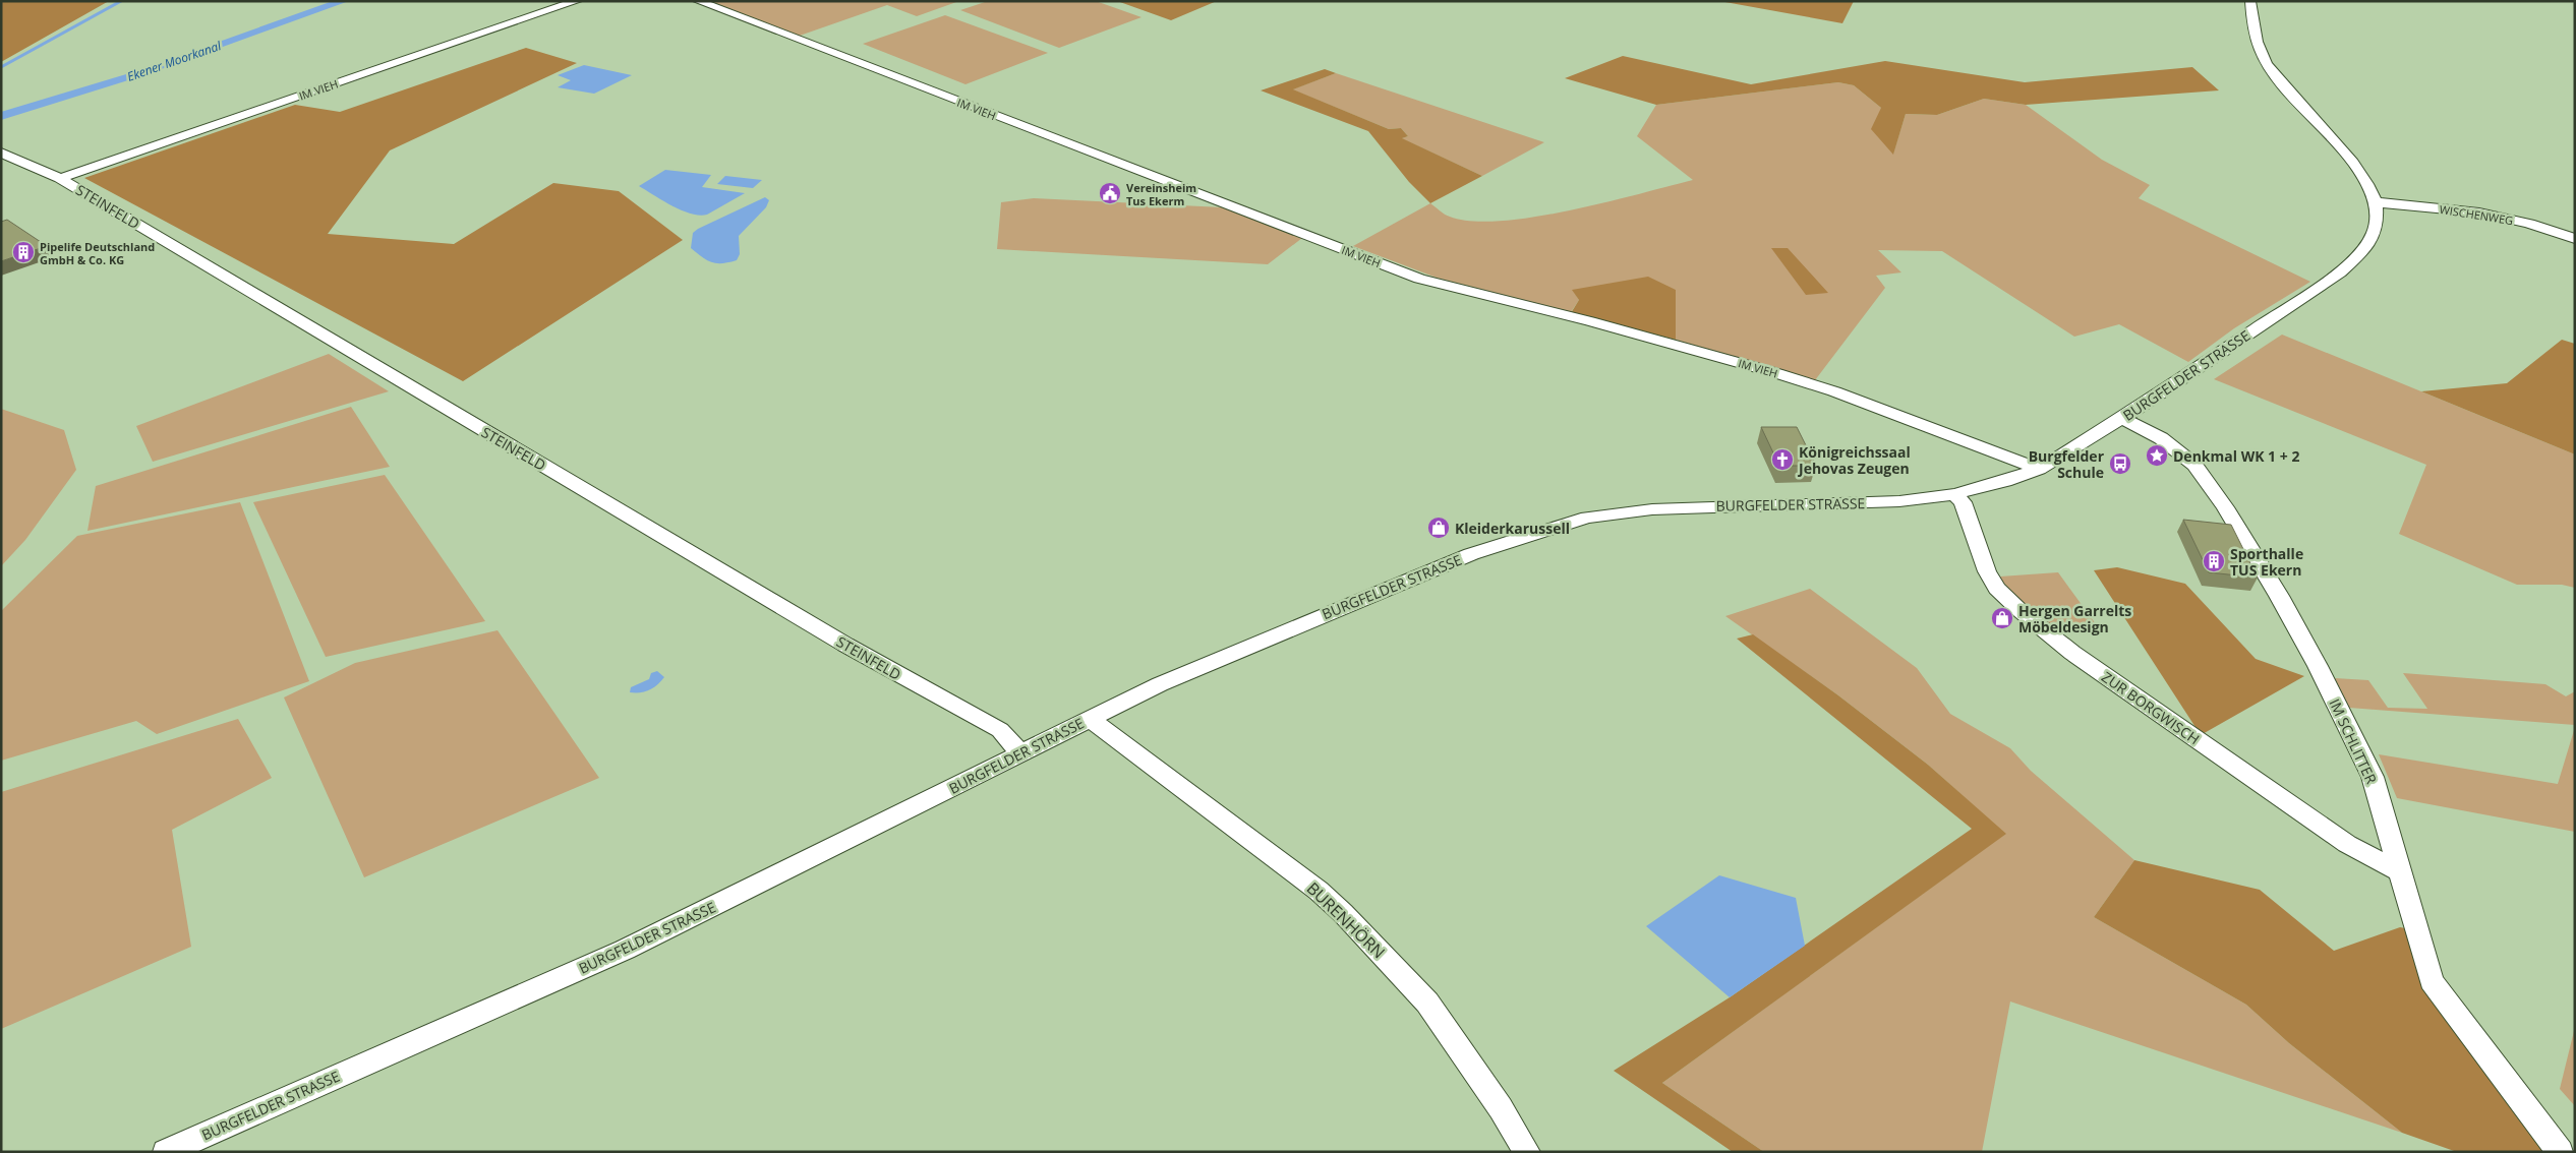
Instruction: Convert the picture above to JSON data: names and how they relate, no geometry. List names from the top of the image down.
{
  "streets": {
    "street": [
      "IM VIEH",
      "STEINFELD",
      "WISCHENWEG",
      "BURGFELDER STRASSE",
      "ZUR BORGWISCH",
      "IM SCHLITTER",
      "BURENHÖRN"
    ]
  },
  "crossings": [
    ["IM VIEH", "STEINFELD"],
    ["IM VIEH", "BURGFELDER STRASSE"],
    ["STEINFELD", "BURGFELDER STRASSE"],
    ["WISCHENWEG", "BURGFELDER STRASSE"],
    ["BURGFELDER STRASSE", "ZUR BORGWISCH"],
    ["BURGFELDER STRASSE", "IM SCHLITTER"],
    ["BURGFELDER STRASSE", "BURENHÖRN"],
    ["ZUR BORGWISCH", "IM SCHLITTER"]
  ],
  "water": ["Ekener Moorkanal"],
  "places": {
    "public building": ["Vereinsheim Tus Ekerm"],
    "building": ["Pipelife Deutschland GmbH & Co. KG", "Sporthalle TUS Ekern"],
    "place": ["Denkmal WK 1 + 2"],
    "church": ["Königreichssaal Jehovas Zeugen"],
    "bus stop": ["Burgfelder Schule"],
    "shop": ["Kleiderkarussell", "Hergen Garrelts Möbeldesign"]
  }
}
